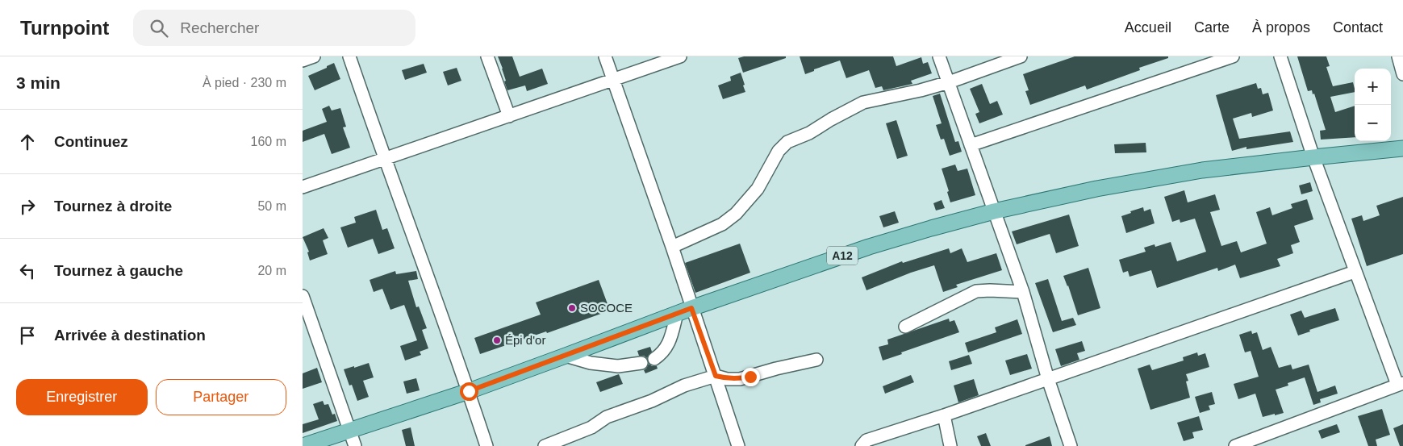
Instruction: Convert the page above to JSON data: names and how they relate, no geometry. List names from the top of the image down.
{
  "streets": {
    "main road": ["A12"]
  },
  "places": ["SOCOCE", "Épi d'or"],
  "page": {
    "header": "Turnpoint",
    "search": "Rechercher",
    "nav": [
      "Accueil",
      "Carte",
      "À propos",
      "Contact"
    ],
    "heading": ["3 min", "À pied · 230 m"],
    "map_buttons": ["+", "−"],
    "list": [
      ["Continuez", "160 m"],
      ["Tournez à droite", "50 m"],
      ["Tournez à gauche", "20 m"],
      "Arrivée à destination"
    ],
    "buttons": ["Enregistrer", "Partager"]
  }
}
